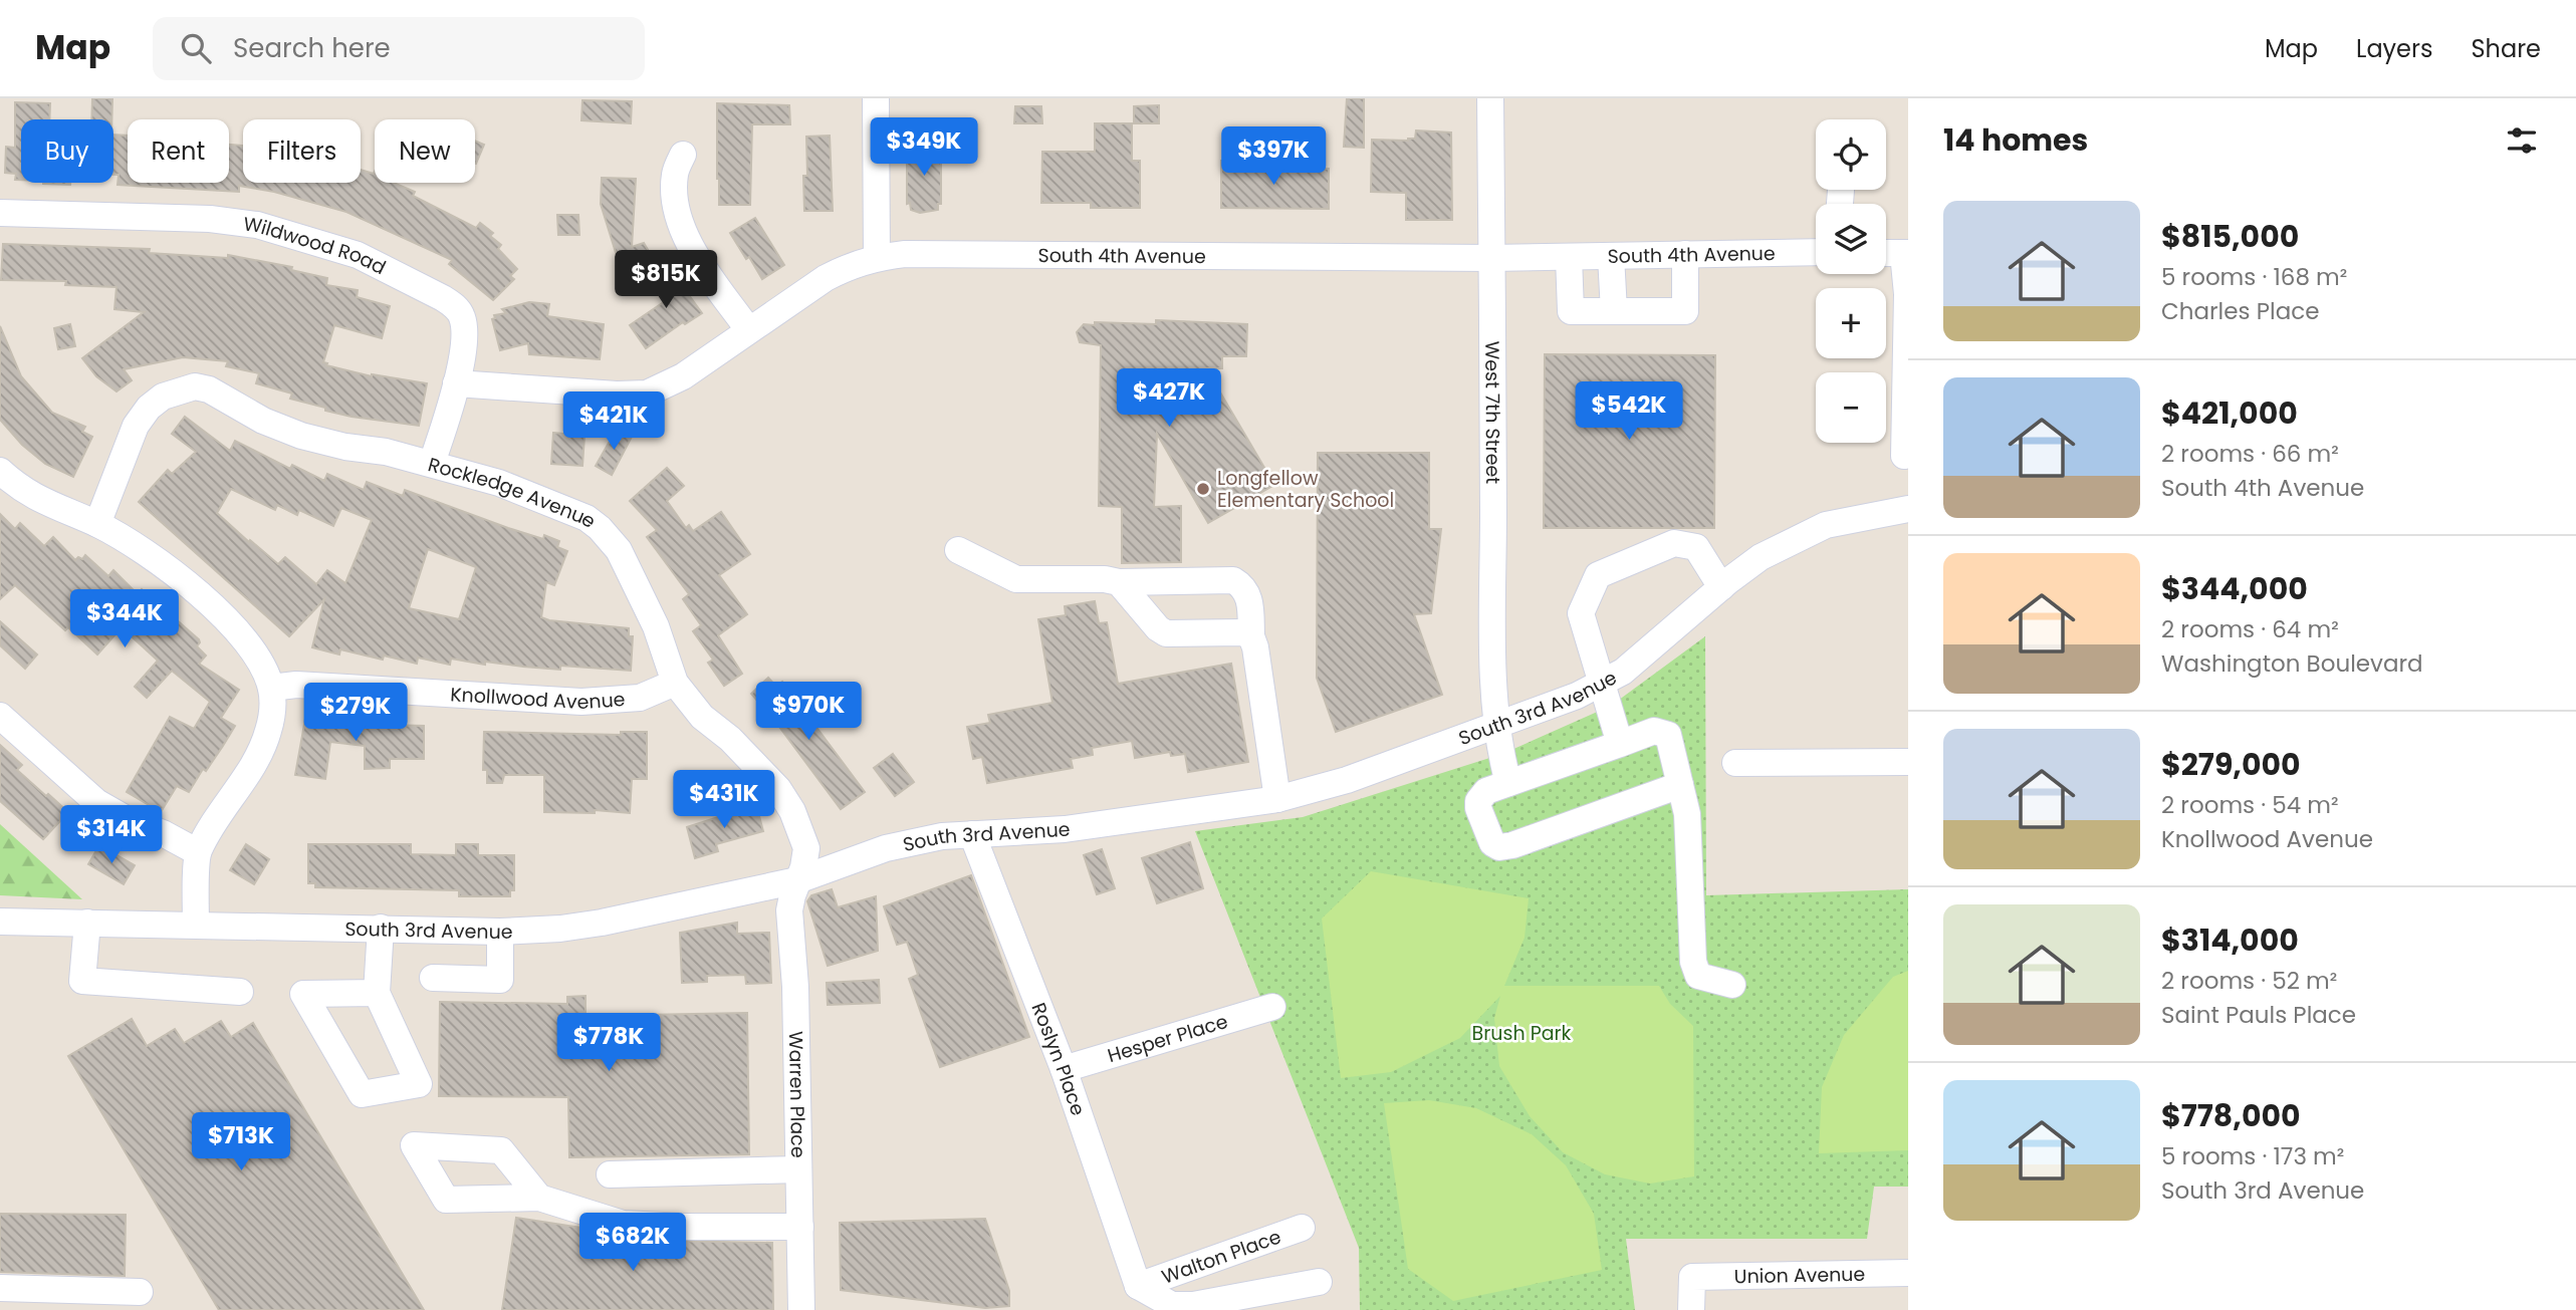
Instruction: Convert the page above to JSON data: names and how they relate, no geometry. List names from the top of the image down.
{
  "streets": {
    "street": [
      "Wildwood Road",
      "South 4th Avenue",
      "West 7th Street",
      "Rockledge Avenue",
      "Knollwood Avenue",
      "South 3rd Avenue",
      "Hesper Place",
      "Roslyn Place",
      "Warren Place",
      "Walton Place",
      "Union Avenue"
    ]
  },
  "crossings": [
    ["Wildwood Road", "South 4th Avenue"],
    ["Wildwood Road", "Rockledge Avenue"],
    ["South 4th Avenue", "West 7th Street"],
    ["West 7th Street", "South 3rd Avenue"],
    ["Rockledge Avenue", "Knollwood Avenue"],
    ["Rockledge Avenue", "South 3rd Avenue"],
    ["Rockledge Avenue", "Warren Place"],
    ["South 3rd Avenue", "Roslyn Place"],
    ["South 3rd Avenue", "Warren Place"],
    ["Hesper Place", "Roslyn Place"],
    ["Roslyn Place", "Walton Place"]
  ],
  "parks": ["Brush Park"],
  "places": ["Longfellow Elementary School"],
  "page": {
    "header": "Map",
    "search": "Search here",
    "nav": ["Map", "Layers", "Share"],
    "heading": "14 homes",
    "price": [
      "$349K",
      "$397K",
      "$815K",
      "$427K",
      "$542K",
      "$421K",
      "$344K",
      "$970K",
      "$279K",
      "$431K",
      "$314K",
      "$778K",
      "$713K",
      "$682K"
    ],
    "map_buttons": ["+", "−"],
    "chip": [
      "Buy",
      "Rent",
      "Filters",
      "New"
    ],
    "list": [
      {
        "name": "$815,000",
        "note": "5 rooms · 168 m² · Charles Place"
      },
      {
        "name": "$421,000",
        "note": "2 rooms · 66 m² · South 4th Avenue"
      },
      {
        "name": "$344,000",
        "note": "2 rooms · 64 m² · Washington Boulevard"
      },
      {
        "name": "$279,000",
        "note": "2 rooms · 54 m² · Knollwood Avenue"
      },
      {
        "name": "$314,000",
        "note": "2 rooms · 52 m² · Saint Pauls Place"
      },
      {
        "name": "$778,000",
        "note": "5 rooms · 173 m² · South 3rd Avenue"
      }
    ]
  }
}
